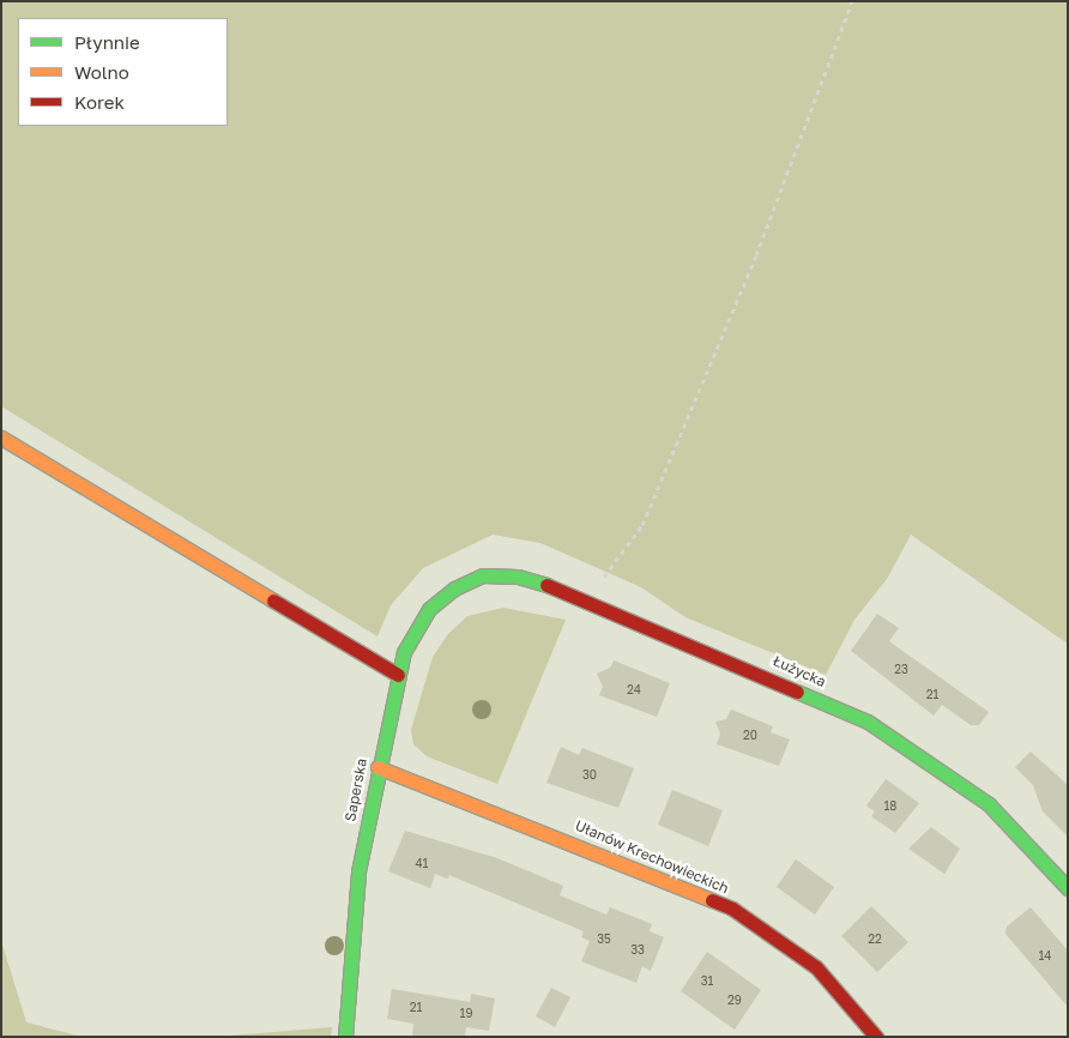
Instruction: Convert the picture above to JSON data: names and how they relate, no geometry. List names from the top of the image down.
{
  "streets": {
    "street": ["Łużycka", "Saperska", "Ułanów Krechowieckich"]
  },
  "crossings": [
    ["Łużycka", "Saperska"],
    ["Saperska", "Ułanów Krechowieckich"]
  ],
  "house_numbers": [
    "23",
    "24",
    "21",
    "20",
    "30",
    "18",
    "41",
    "35",
    "22",
    "33",
    "14",
    "31",
    "29",
    "21",
    "19"
  ],
  "legend": ["Płynnie", "Wolno", "Korek"]
}
